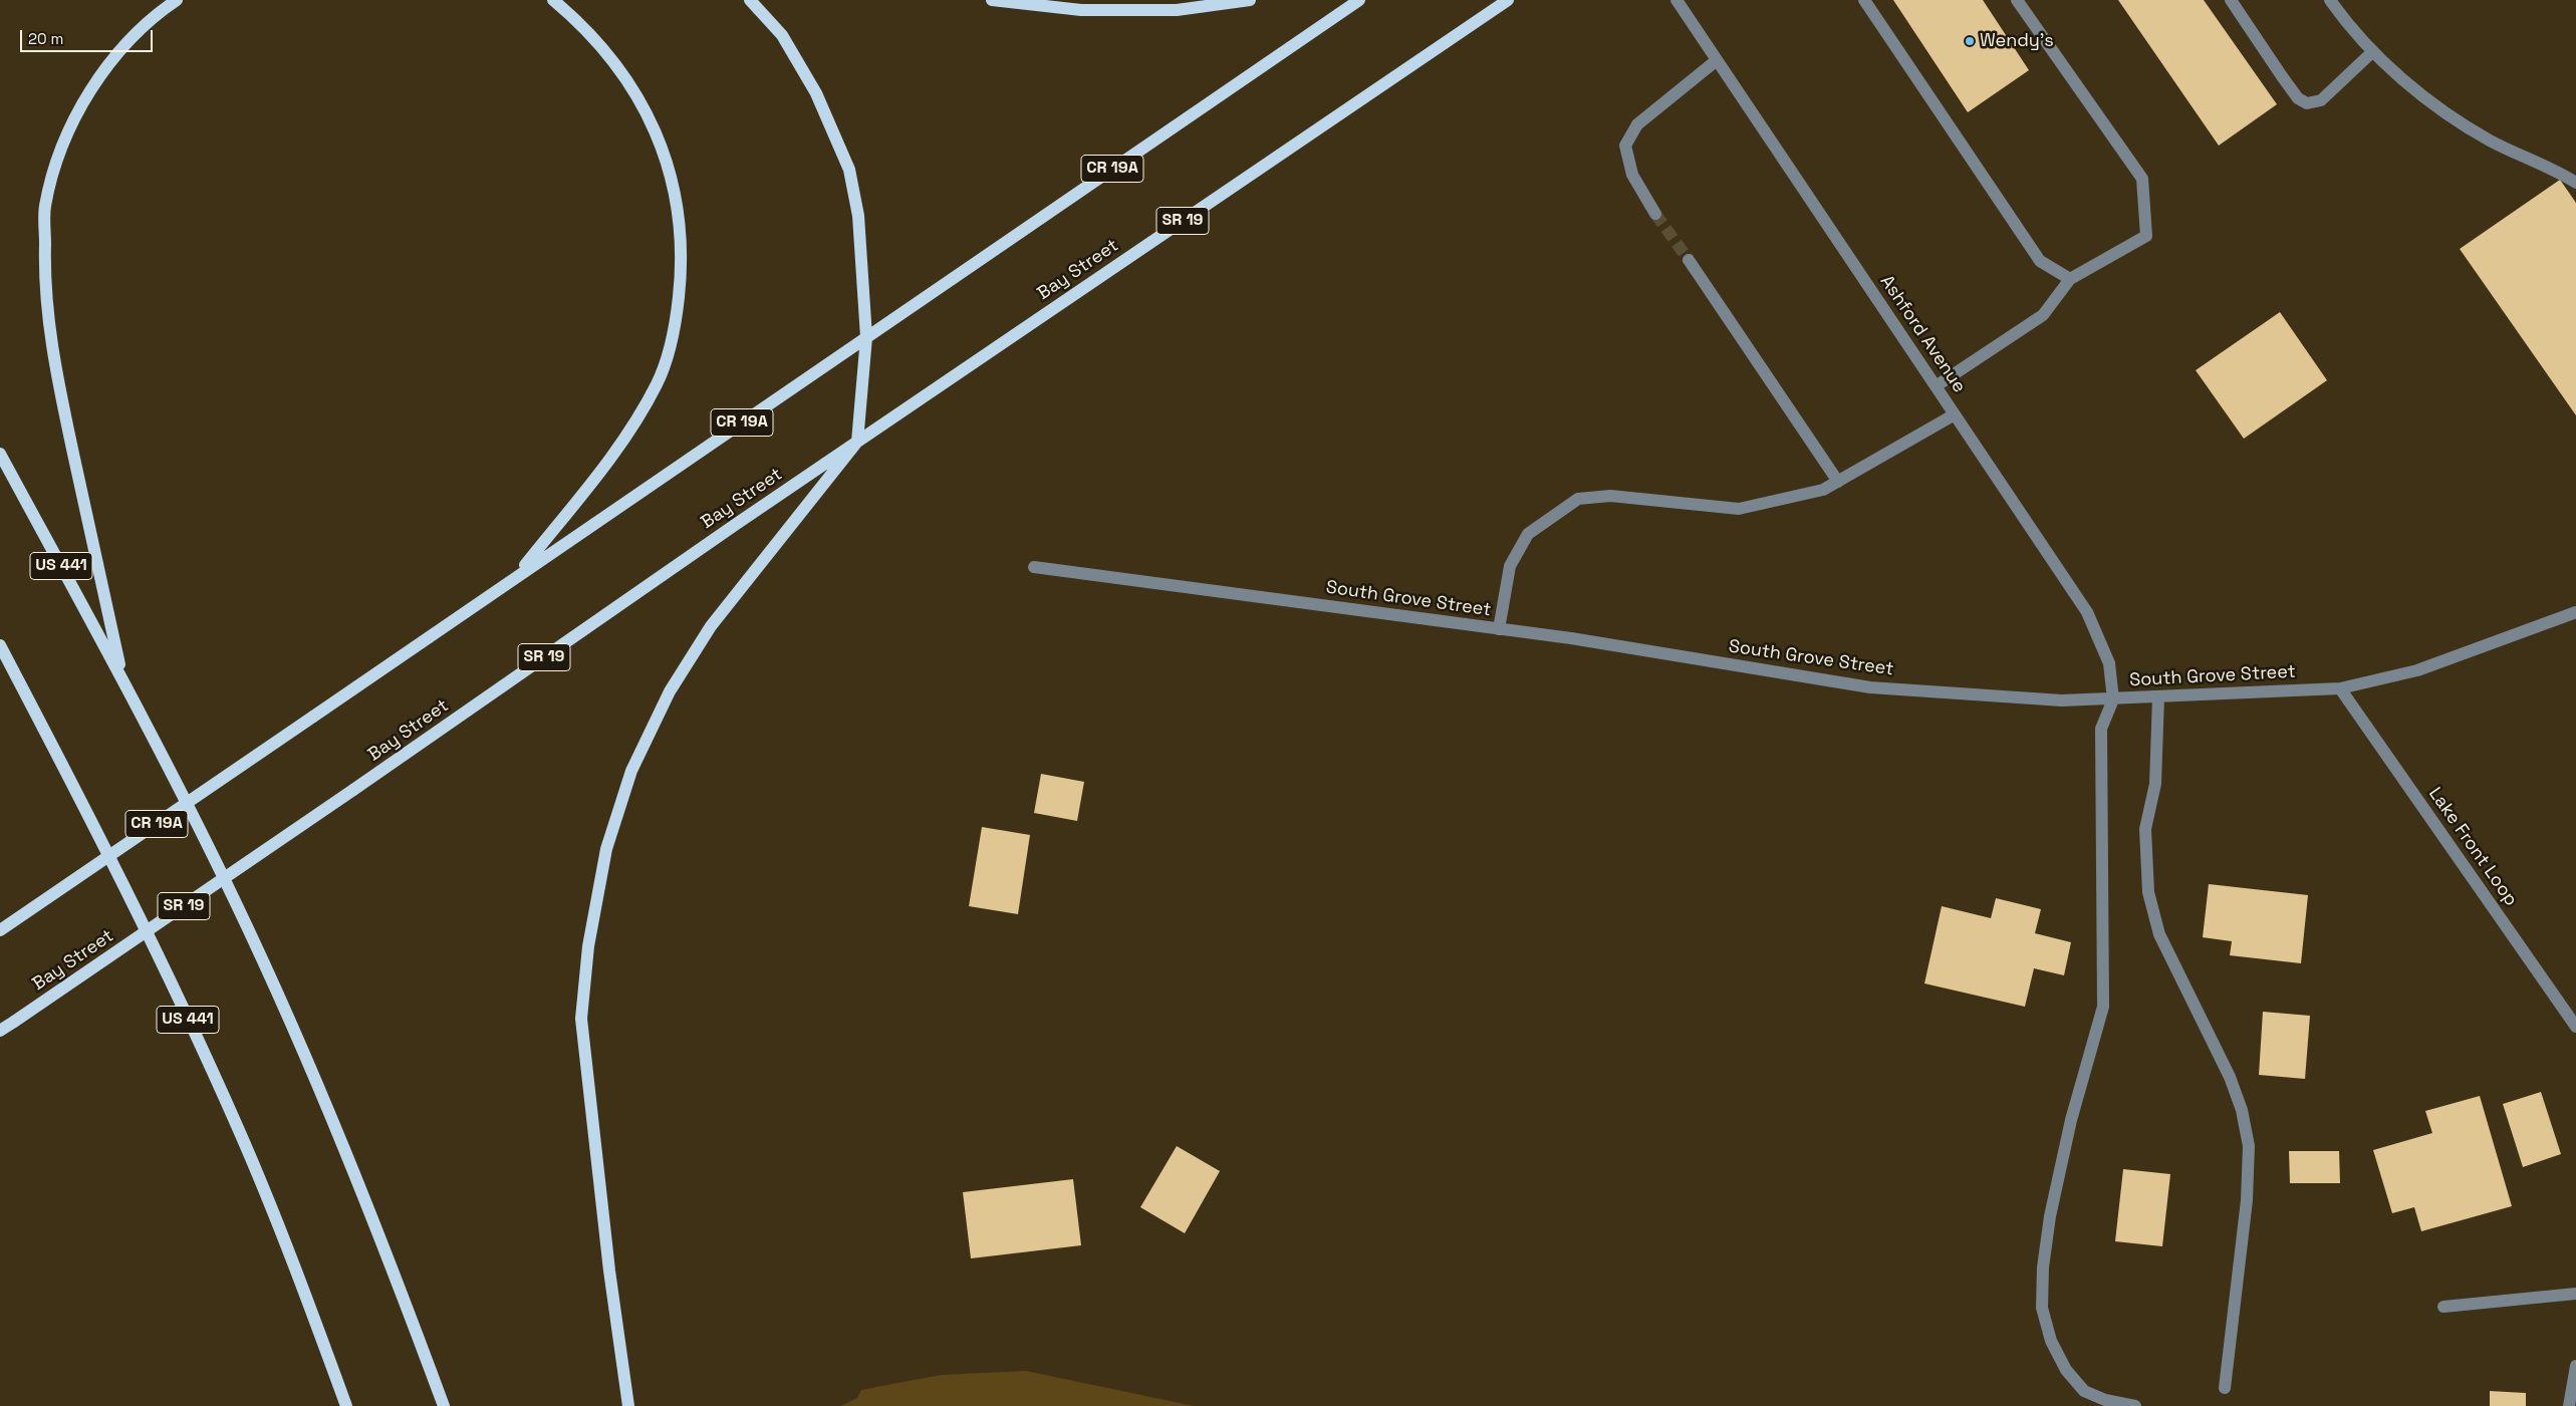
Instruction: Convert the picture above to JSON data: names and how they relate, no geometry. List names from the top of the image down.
{
  "streets": {
    "main road": [
      "CR 19A",
      "SR 19",
      "Bay Street",
      "US 441"
    ],
    "street": ["Ashford Avenue", "South Grove Street", "Lake Front Loop"]
  },
  "crossings": [
    ["Ashford Avenue", "South Grove Street"],
    ["South Grove Street", "Lake Front Loop"]
  ],
  "places": ["Wendy's"],
  "scale_bar": "20 m"
}
